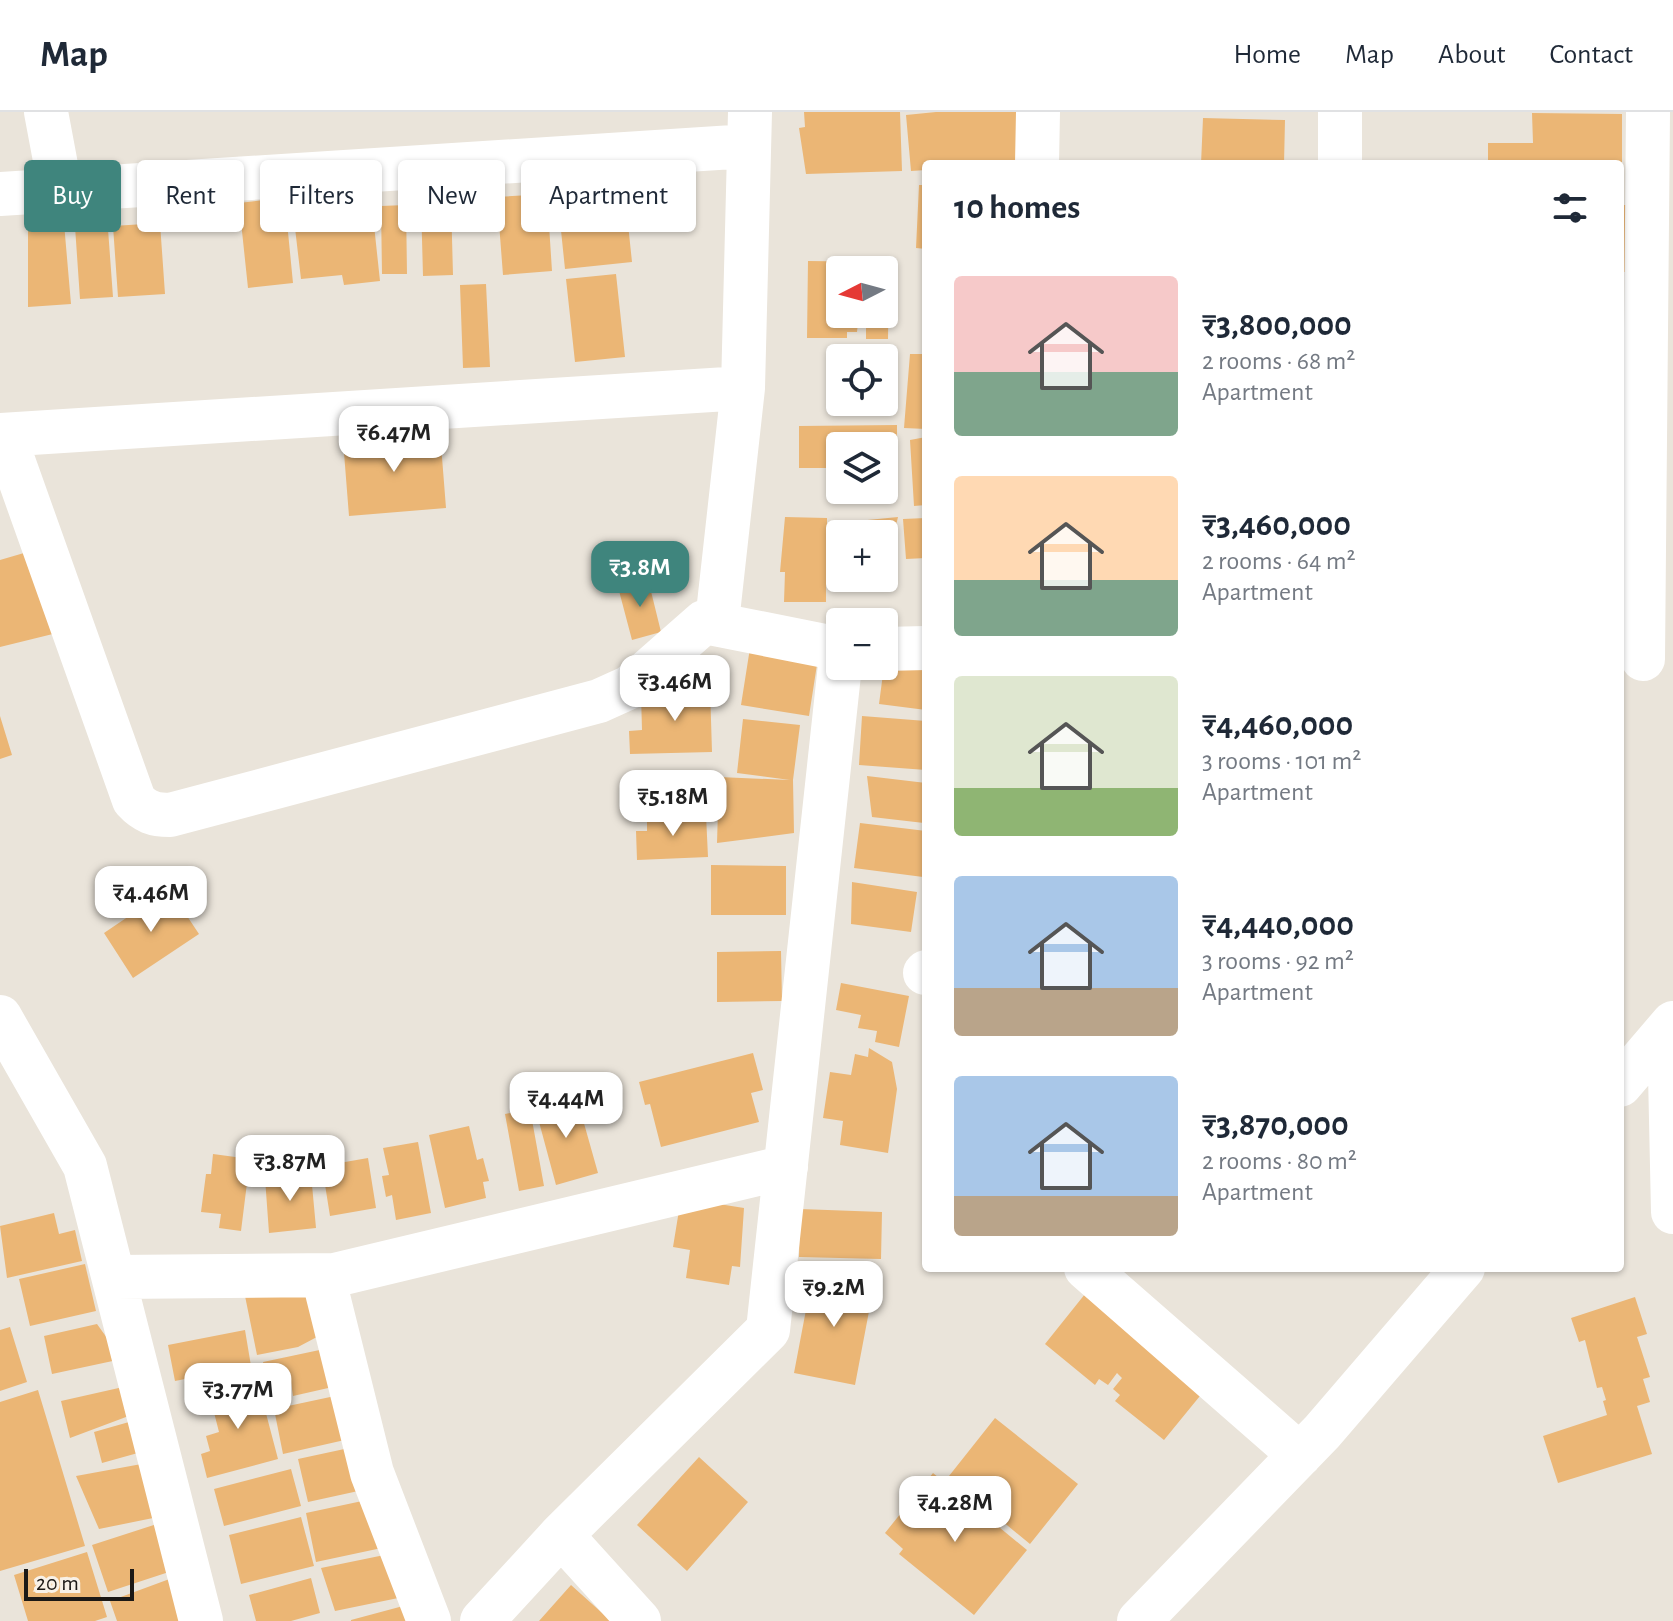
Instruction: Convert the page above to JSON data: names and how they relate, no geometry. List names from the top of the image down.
{
  "scale_bar": "20 m",
  "north": "left",
  "page": {
    "header": "Map",
    "nav": [
      "Home",
      "Map",
      "About",
      "Contact"
    ],
    "chip": [
      "Buy",
      "Rent",
      "Filters",
      "New",
      "Apartment"
    ],
    "heading": "10 homes",
    "map_buttons": ["+", "−"],
    "list": [
      {
        "name": "₹3,800,000",
        "note": "2 rooms · 68 m² · Apartment"
      },
      {
        "name": "₹3,460,000",
        "note": "2 rooms · 64 m² · Apartment"
      },
      {
        "name": "₹4,460,000",
        "note": "3 rooms · 101 m² · Apartment"
      },
      {
        "name": "₹4,440,000",
        "note": "3 rooms · 92 m² · Apartment"
      },
      {
        "name": "₹3,870,000",
        "note": "2 rooms · 80 m² · Apartment"
      }
    ],
    "price": [
      "₹6.47M",
      "₹3.8M",
      "₹3.46M",
      "₹5.18M",
      "₹4.46M",
      "₹4.44M",
      "₹3.87M",
      "₹9.2M",
      "₹3.77M",
      "₹4.28M"
    ],
    "scale": "20 m"
  }
}
